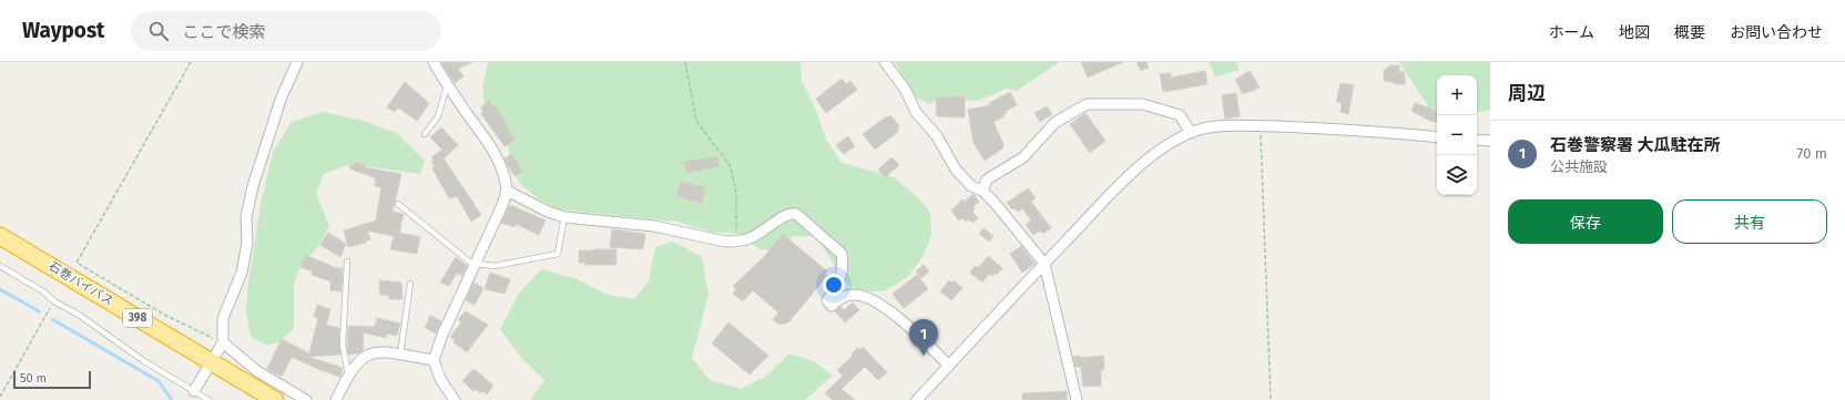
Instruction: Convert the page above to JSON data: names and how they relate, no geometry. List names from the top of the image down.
{
  "streets": {
    "highway": ["石巻バイパス", "398"]
  },
  "scale_bar": "50 m",
  "page": {
    "header": "Waypost",
    "search": "ここで検索",
    "nav": [
      "ホーム",
      "地図",
      "概要",
      "お問い合わせ"
    ],
    "heading": "周辺",
    "map_buttons": ["+", "−"],
    "list": [
      {
        "mark": "1",
        "name": "石巻警察署 大瓜駐在所",
        "note": "公共施設",
        "value": "70 m"
      }
    ],
    "buttons": ["保存", "共有"],
    "pins": "1",
    "scale": "50 m"
  }
}
